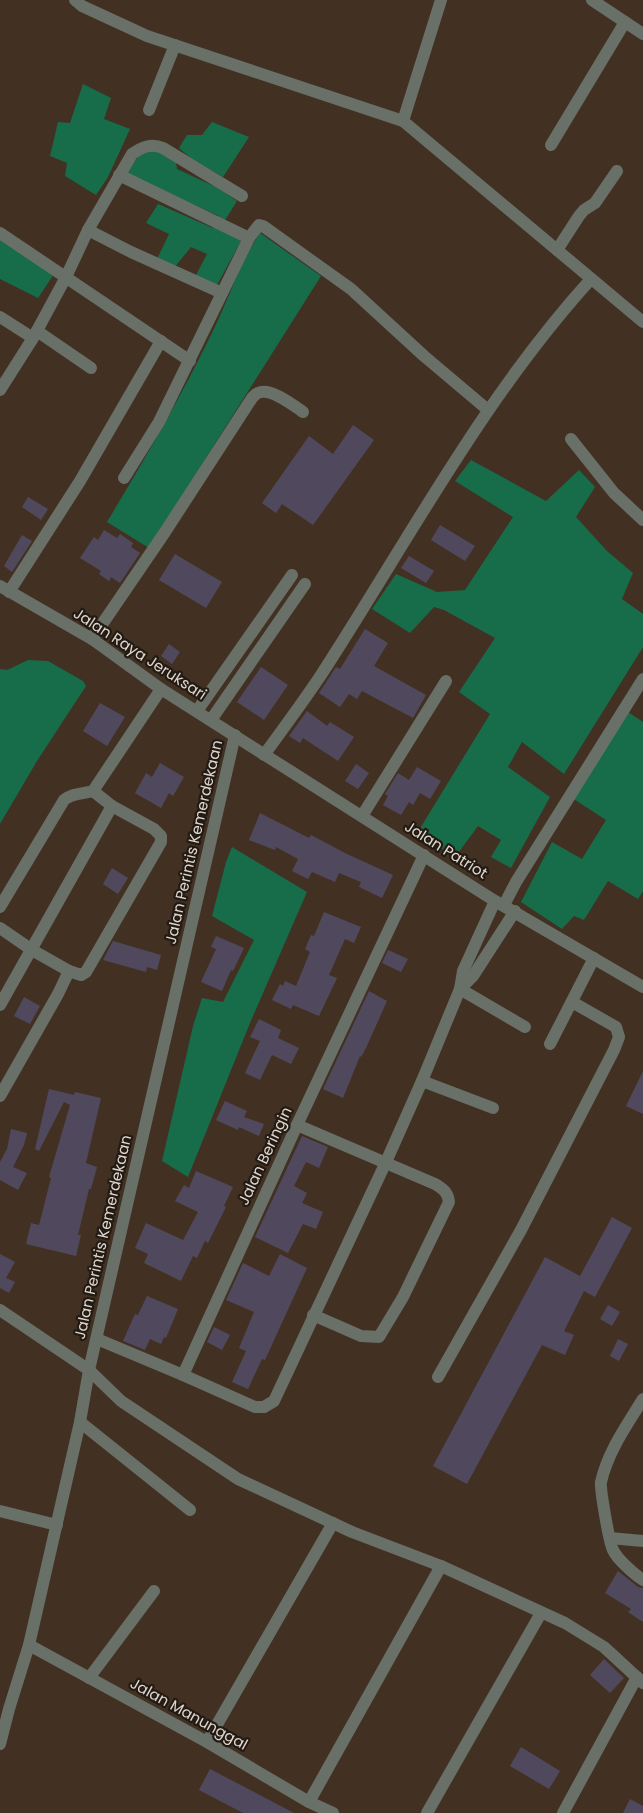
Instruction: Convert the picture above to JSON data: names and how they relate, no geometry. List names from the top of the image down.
{
  "streets": {
    "street": [
      "Jalan Raya Jeruksari",
      "Jalan Perintis Kemerdekaan",
      "Jalan Patriot",
      "Jalan Beringin",
      "Jalan Manunggal"
    ]
  },
  "crossings": [
    ["Jalan Raya Jeruksari", "Jalan Perintis Kemerdekaan"],
    ["Jalan Raya Jeruksari", "Jalan Patriot"],
    ["Jalan Perintis Kemerdekaan", "Jalan Patriot"],
    ["Jalan Perintis Kemerdekaan", "Jalan Manunggal"],
    ["Jalan Patriot", "Jalan Beringin"]
  ]
}
